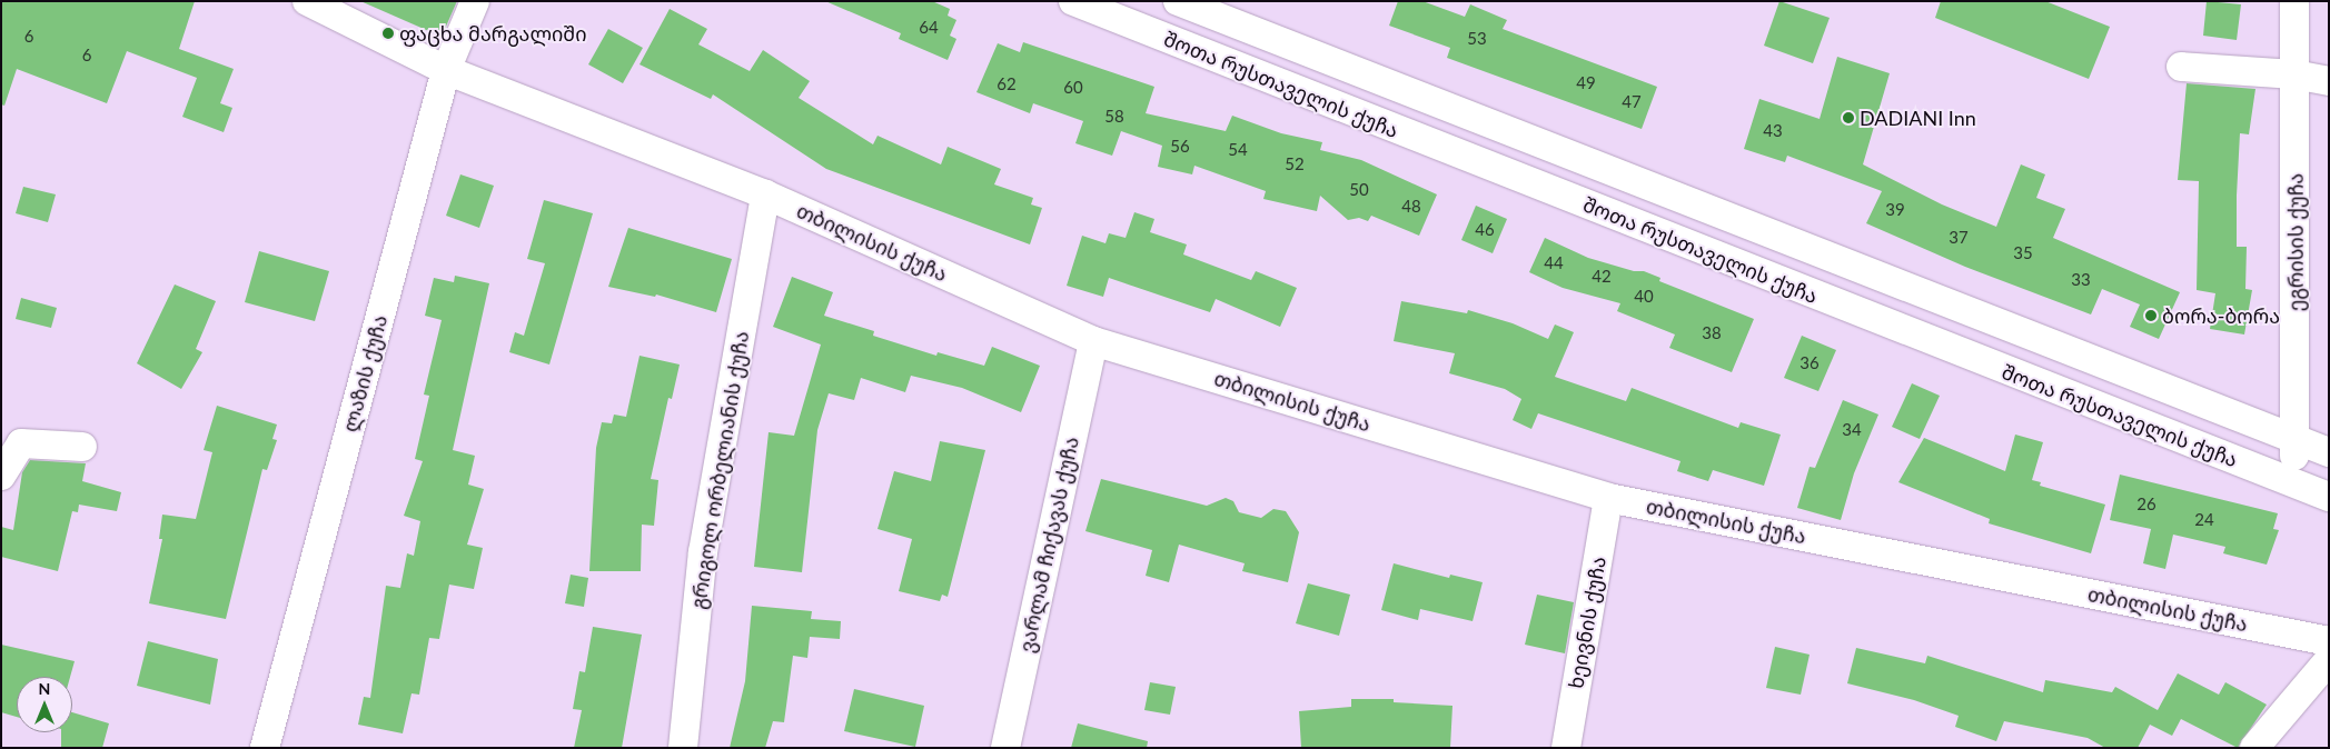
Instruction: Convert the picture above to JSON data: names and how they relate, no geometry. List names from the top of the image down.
{
  "streets": {
    "street": [
      "შოთა რუსთაველის ქუჩა",
      "თბილისის ქუჩა",
      "ეგრისის ქუჩა",
      "ლაზის ქუჩა",
      "გრიგოლ ორბელიანის ქუჩა",
      "ვარლამ ჩიქავას ქუჩა",
      "ხეივნის ქუჩა"
    ]
  },
  "crossings": [
    ["შოთა რუსთაველის ქუჩა", "ეგრისის ქუჩა"],
    ["თბილისის ქუჩა", "ლაზის ქუჩა"],
    ["თბილისის ქუჩა", "გრიგოლ ორბელიანის ქუჩა"],
    ["თბილისის ქუჩა", "ვარლამ ჩიქავას ქუჩა"],
    ["თბილისის ქუჩა", "ხეივნის ქუჩა"]
  ],
  "places": ["ფაცხა მარგალიში", "DADIANI Inn", "ბორა-ბორა"],
  "house_numbers": [
    "64",
    "6",
    "53",
    "6",
    "49",
    "62",
    "60",
    "47",
    "58",
    "43",
    "56",
    "54",
    "52",
    "50",
    "48",
    "39",
    "46",
    "37",
    "35",
    "44",
    "42",
    "33",
    "40",
    "38",
    "36",
    "34",
    "26",
    "24"
  ],
  "north": "top"
}
